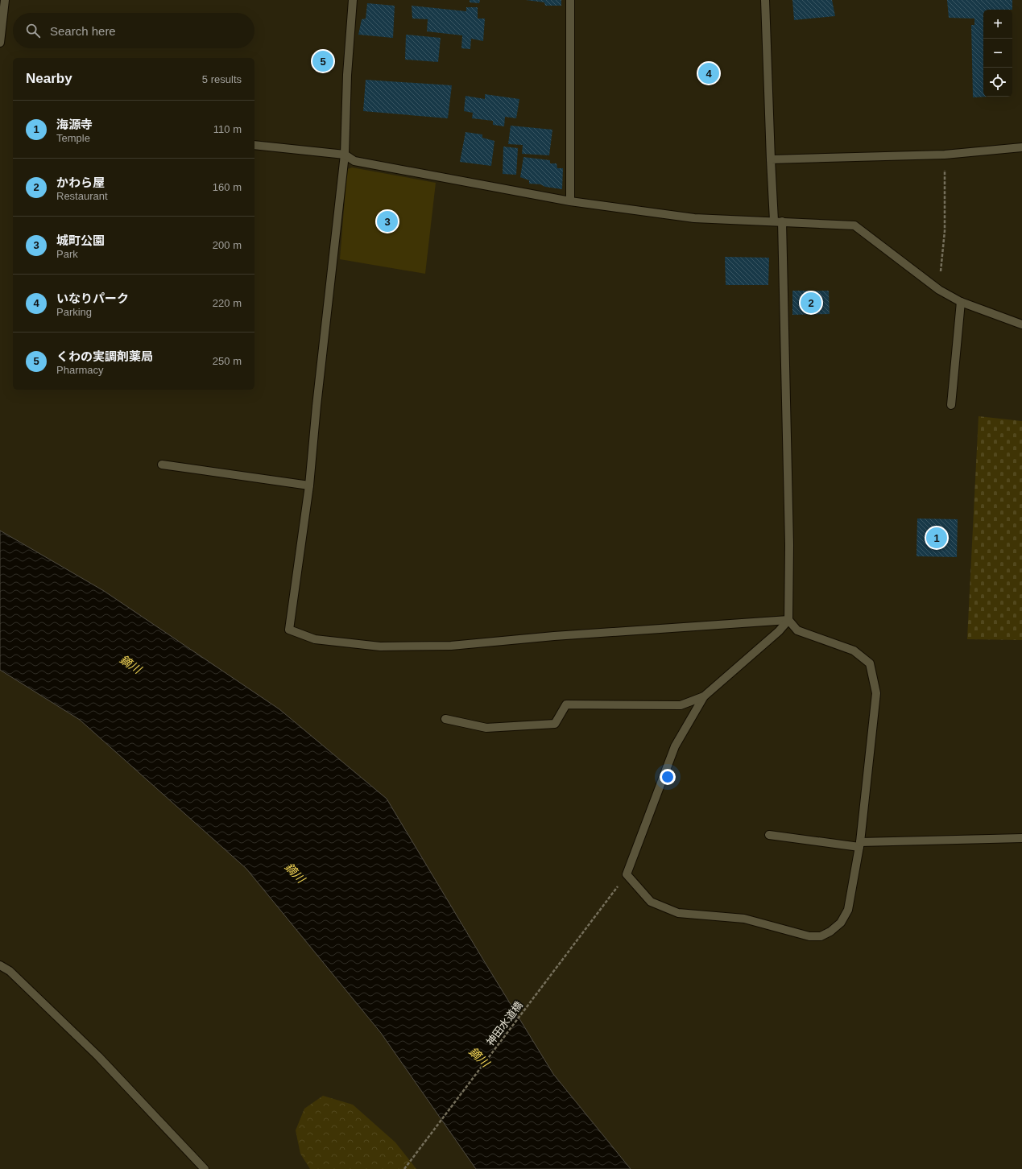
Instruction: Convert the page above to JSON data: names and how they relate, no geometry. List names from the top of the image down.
{
  "streets": {
    "path": ["神田水道橋"]
  },
  "water": ["鏑川"],
  "page": {
    "map_buttons": ["+", "−"],
    "search": "Search here",
    "pins": [
      "5",
      "4",
      "3",
      "2",
      "1"
    ],
    "heading": ["Nearby", "5 results"],
    "list": [
      {
        "mark": "1",
        "name": "海源寺",
        "note": "Temple",
        "value": "110 m"
      },
      {
        "mark": "2",
        "name": "かわら屋",
        "note": "Restaurant",
        "value": "160 m"
      },
      {
        "mark": "3",
        "name": "城町公園",
        "note": "Park",
        "value": "200 m"
      },
      {
        "mark": "4",
        "name": "いなりパーク",
        "note": "Parking",
        "value": "220 m"
      },
      {
        "mark": "5",
        "name": "くわの実調剤薬局",
        "note": "Pharmacy",
        "value": "250 m"
      }
    ]
  }
}
